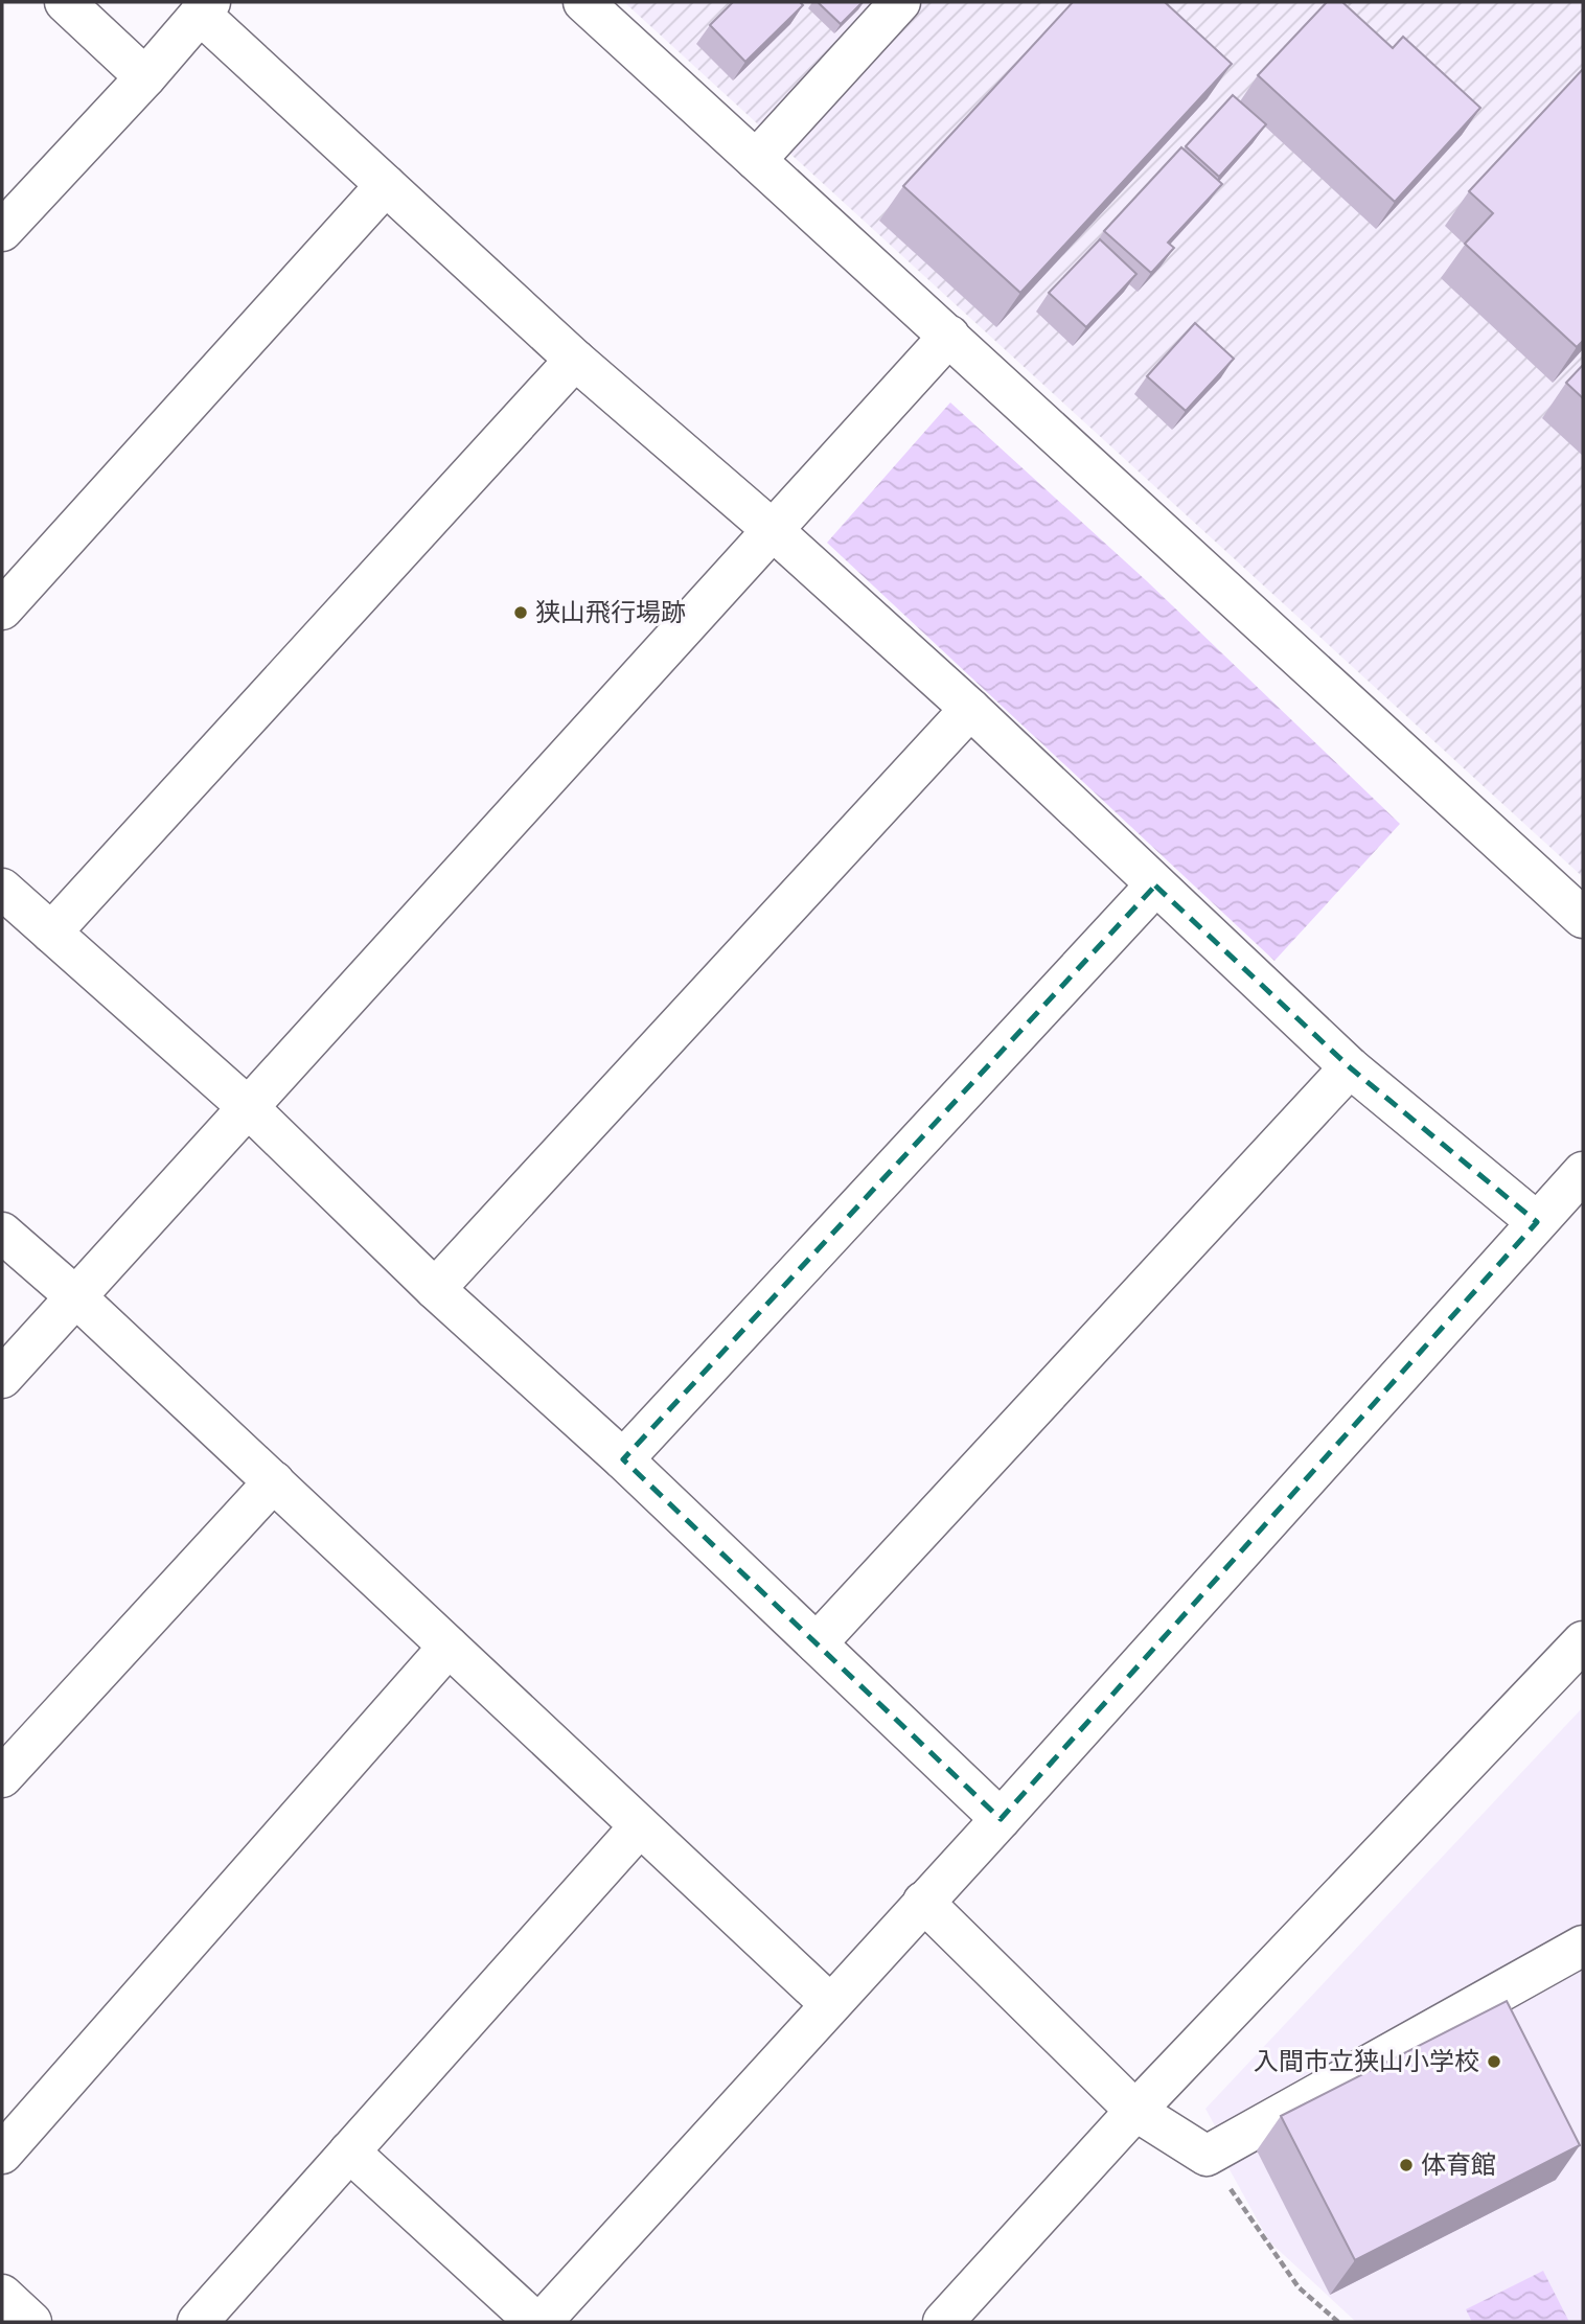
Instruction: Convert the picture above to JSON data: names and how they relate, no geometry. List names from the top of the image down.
{
  "places": ["狭山飛行場跡", "入間市立狭山小学校", "体育館"]
}
